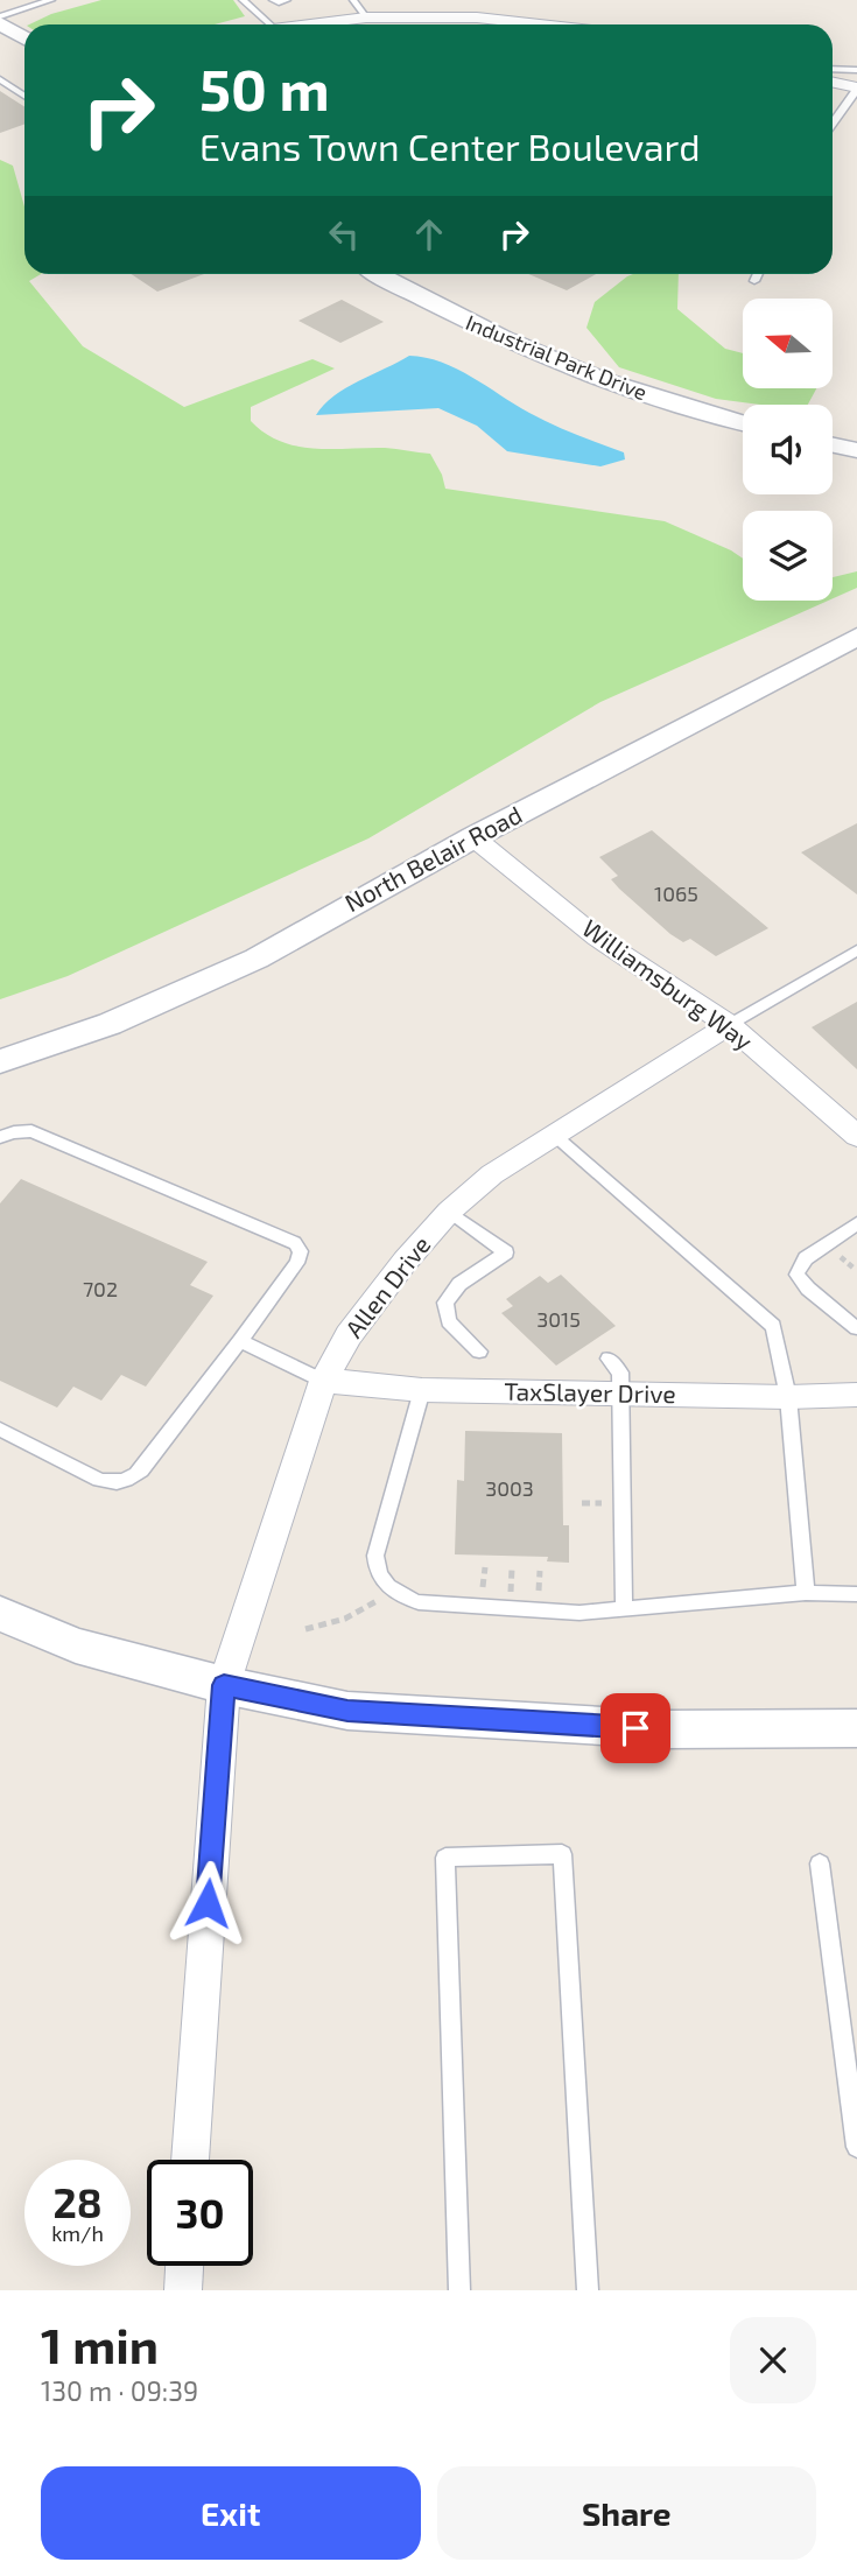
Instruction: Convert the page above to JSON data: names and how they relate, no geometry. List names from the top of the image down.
{
  "streets": {
    "street": [
      "Industrial Park Drive",
      "North Belair Road",
      "Williamsburg Way",
      "Allen Drive",
      "TaxSlayer Drive"
    ]
  },
  "crossings": [
    ["North Belair Road", "Williamsburg Way"],
    ["Williamsburg Way", "Allen Drive"],
    ["Allen Drive", "TaxSlayer Drive"]
  ],
  "house_numbers": [
    "1065",
    "702",
    "3015",
    "3003"
  ],
  "north": "left",
  "page": {
    "turn": ["50 m", "Evans Town Center Boulevard"],
    "speed": "28 km/h",
    "limit": "30",
    "heading": ["1 min", "130 m · 09:39"],
    "buttons": ["Exit", "Share"]
  }
}
